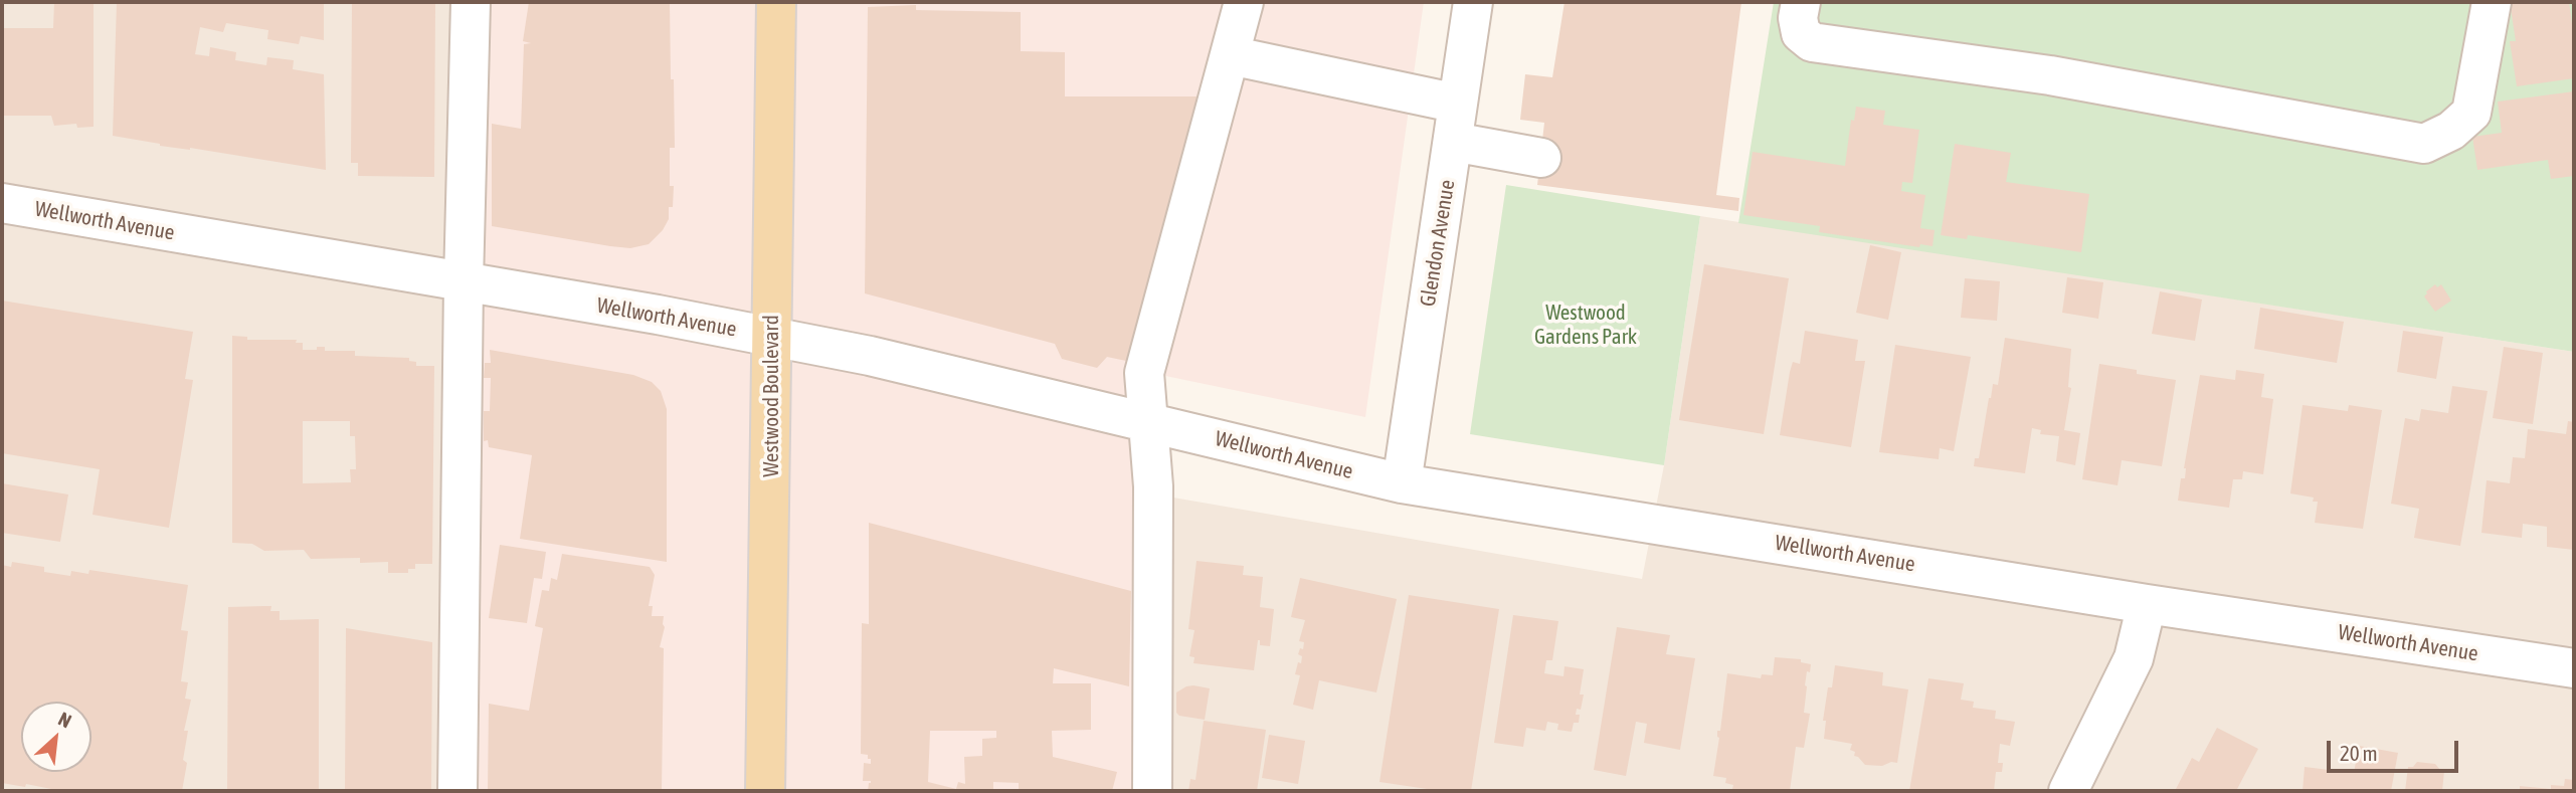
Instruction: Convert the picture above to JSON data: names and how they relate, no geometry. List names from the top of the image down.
{
  "streets": {
    "main road": ["Westwood Boulevard"],
    "street": ["Wellworth Avenue", "Glendon Avenue"]
  },
  "crossings": [
    ["Wellworth Avenue", "Glendon Avenue"],
    ["Wellworth Avenue", "Westwood Boulevard"]
  ],
  "parks": ["Westwood Gardens Park"],
  "scale_bar": "20 m",
  "north": "top right"
}
